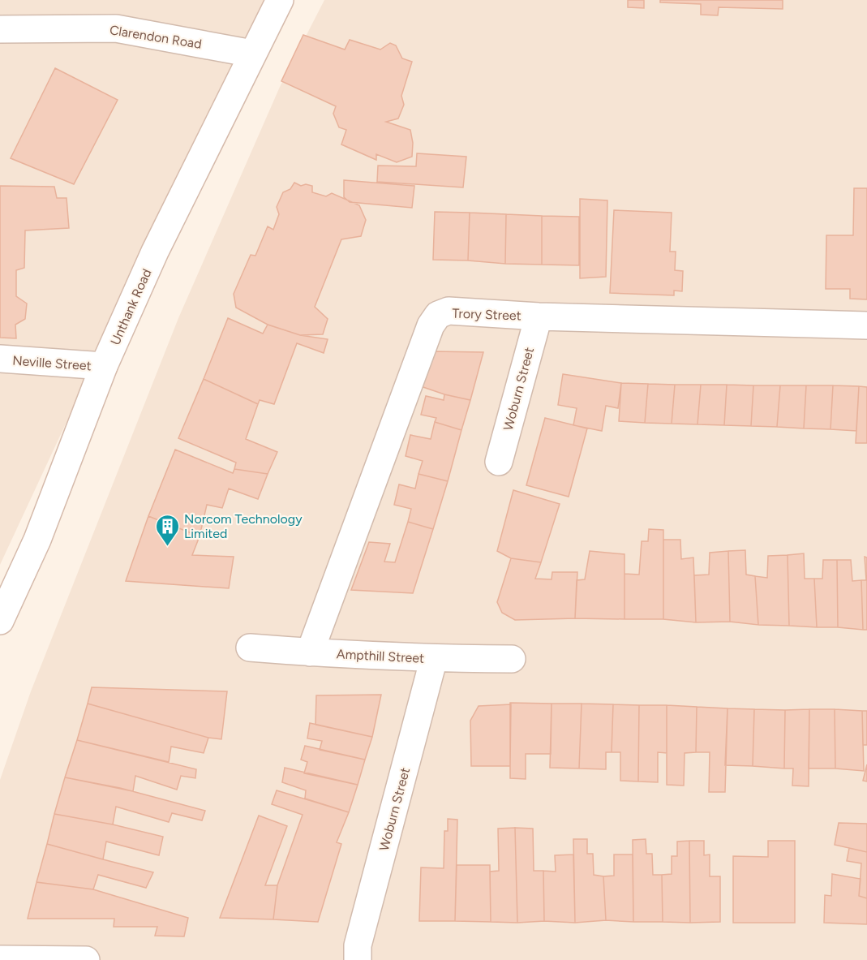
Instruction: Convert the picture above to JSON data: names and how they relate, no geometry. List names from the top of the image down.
{
  "streets": {
    "street": [
      "Clarendon Road",
      "Unthank Road",
      "Trory Street",
      "Neville Street",
      "Woburn Street",
      "Ampthill Street"
    ]
  },
  "crossings": [
    ["Clarendon Road", "Unthank Road"],
    ["Unthank Road", "Neville Street"],
    ["Trory Street", "Woburn Street"],
    ["Trory Street", "Ampthill Street"],
    ["Woburn Street", "Ampthill Street"]
  ],
  "places": {
    "building": ["Norcom Technology Limited"]
  }
}
